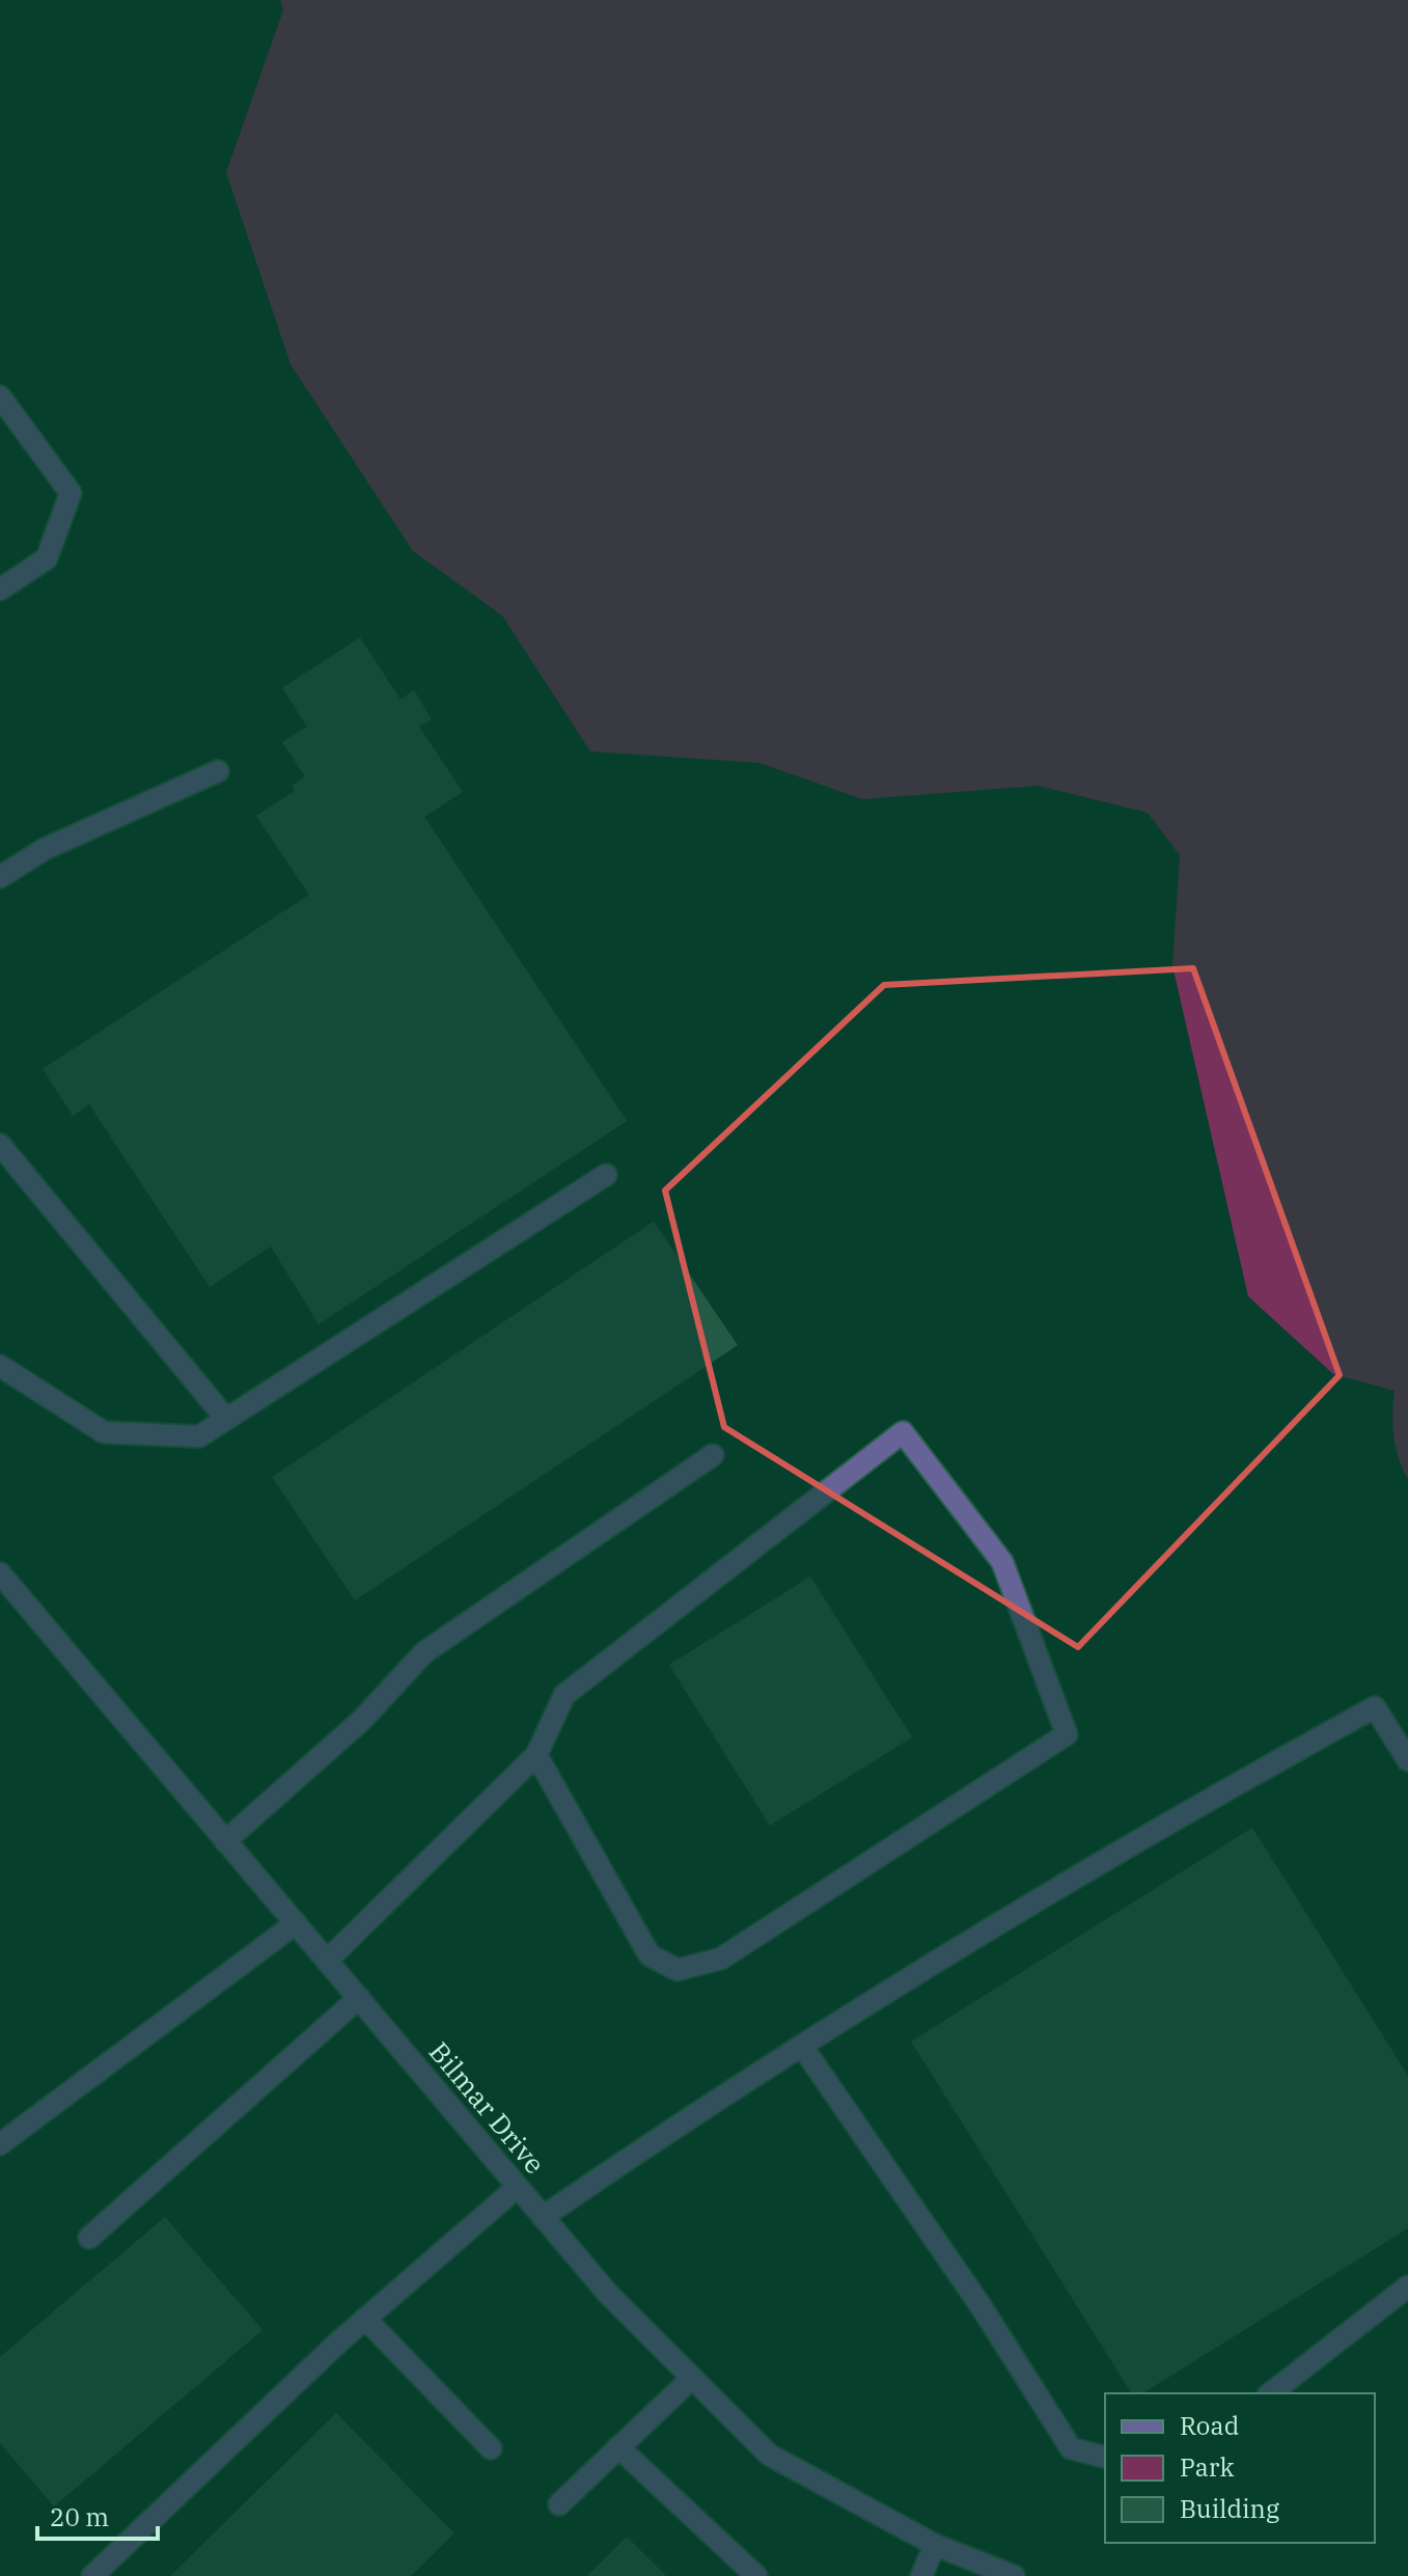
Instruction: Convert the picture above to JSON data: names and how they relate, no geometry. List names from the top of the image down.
{
  "streets": {
    "street": ["Bilmar Drive"]
  },
  "legend": ["Road", "Park", "Building"],
  "scale_bar": "20 m"
}
